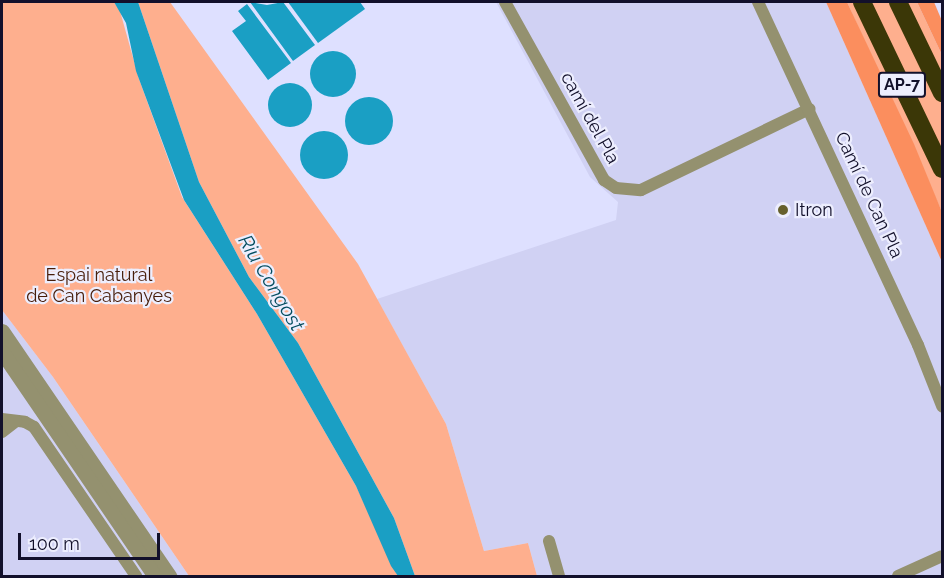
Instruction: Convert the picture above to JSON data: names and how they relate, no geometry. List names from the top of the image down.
{
  "streets": {
    "highway": ["AP-7"],
    "street": ["camí del Pla", "Camí de Can Pla"]
  },
  "crossings": [
    ["camí del Pla", "Camí de Can Pla"]
  ],
  "water": ["Riu Congost"],
  "parks": ["Espai natural de Can Cabanyes"],
  "places": ["Itron"],
  "scale_bar": "100 m"
}
